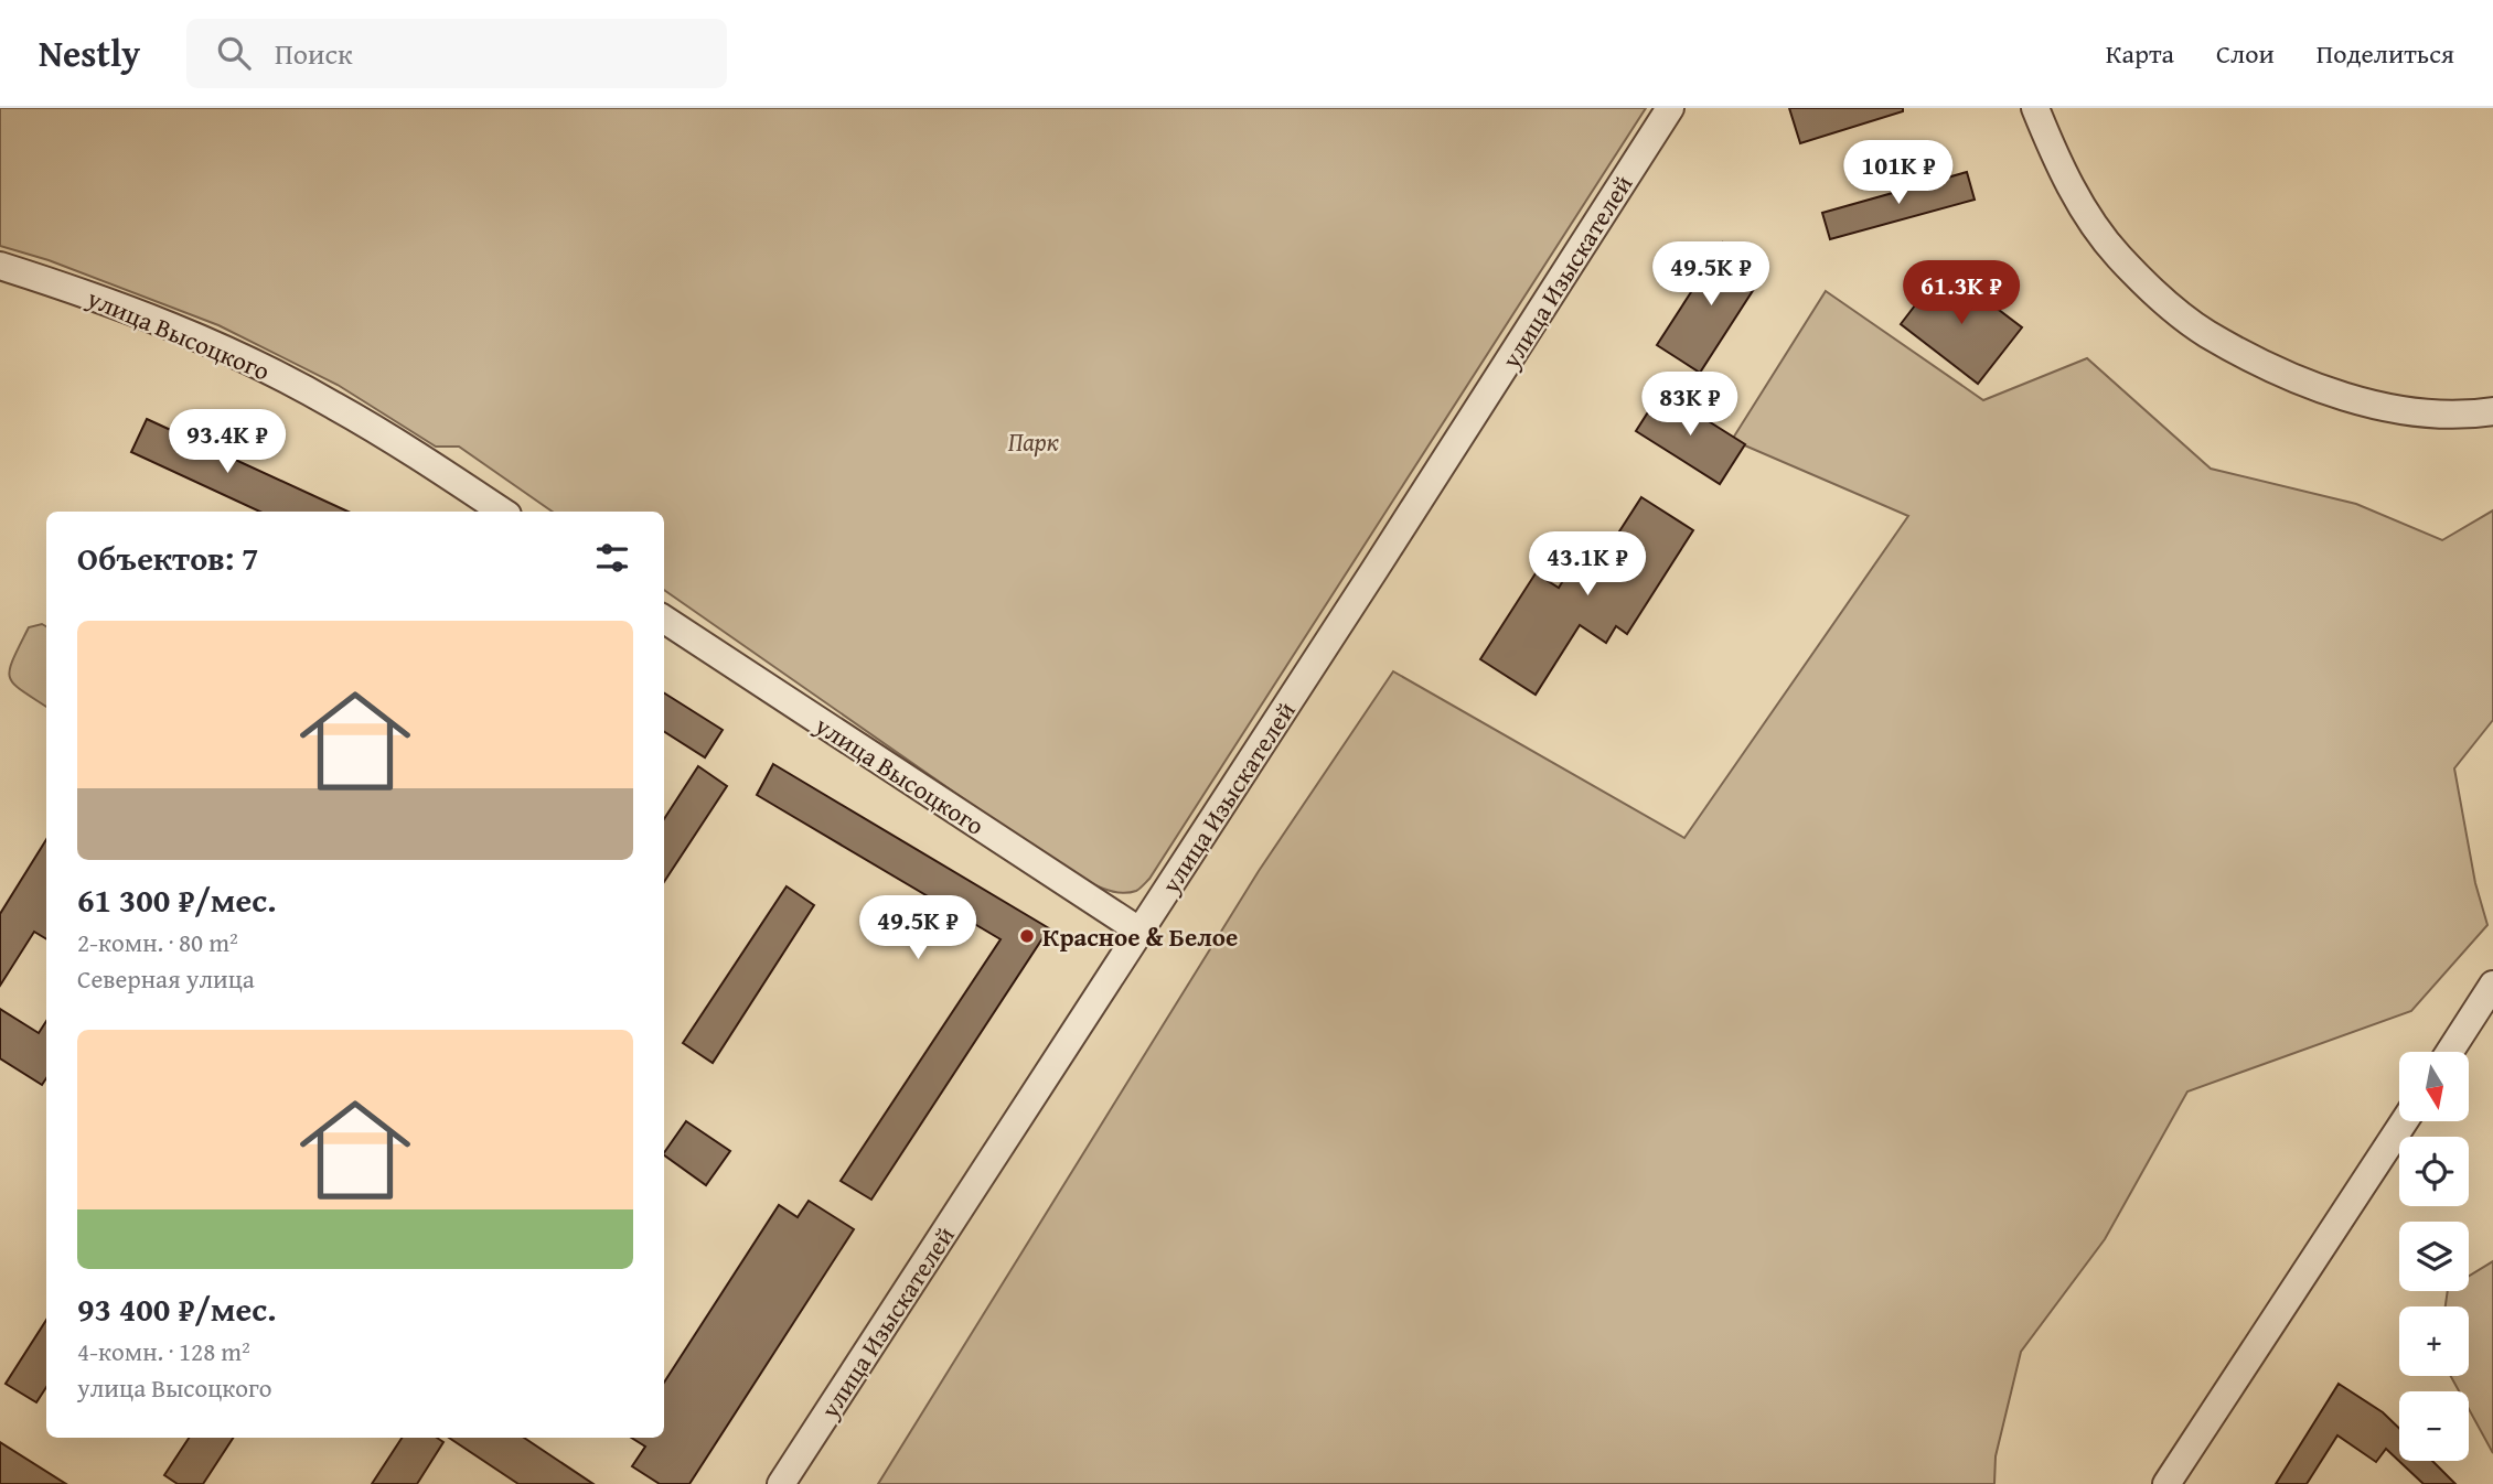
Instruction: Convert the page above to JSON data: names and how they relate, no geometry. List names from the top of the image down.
{
  "streets": {
    "street": ["улица Изыскателей", "улица Высоцкого"]
  },
  "crossings": [
    ["улица Изыскателей", "улица Высоцкого"]
  ],
  "parks": ["Парк"],
  "places": ["Красное & Белое"],
  "north": "bottom",
  "page": {
    "header": "Nestly",
    "search": "Поиск",
    "nav": ["Карта", "Слои", "Поделиться"],
    "price": [
      "101K ₽",
      "49.5K ₽",
      "61.3K ₽",
      "83K ₽",
      "93.4K ₽",
      "43.1K ₽",
      "49.5K ₽"
    ],
    "heading": "Объектов: 7",
    "list": [
      {
        "name": "61 300 ₽/мес.",
        "note": "2-комн. · 80 m² · Северная улица"
      },
      {
        "name": "93 400 ₽/мес.",
        "note": "4-комн. · 128 m² · улица Высоцкого"
      }
    ],
    "map_buttons": ["+", "−"]
  }
}
